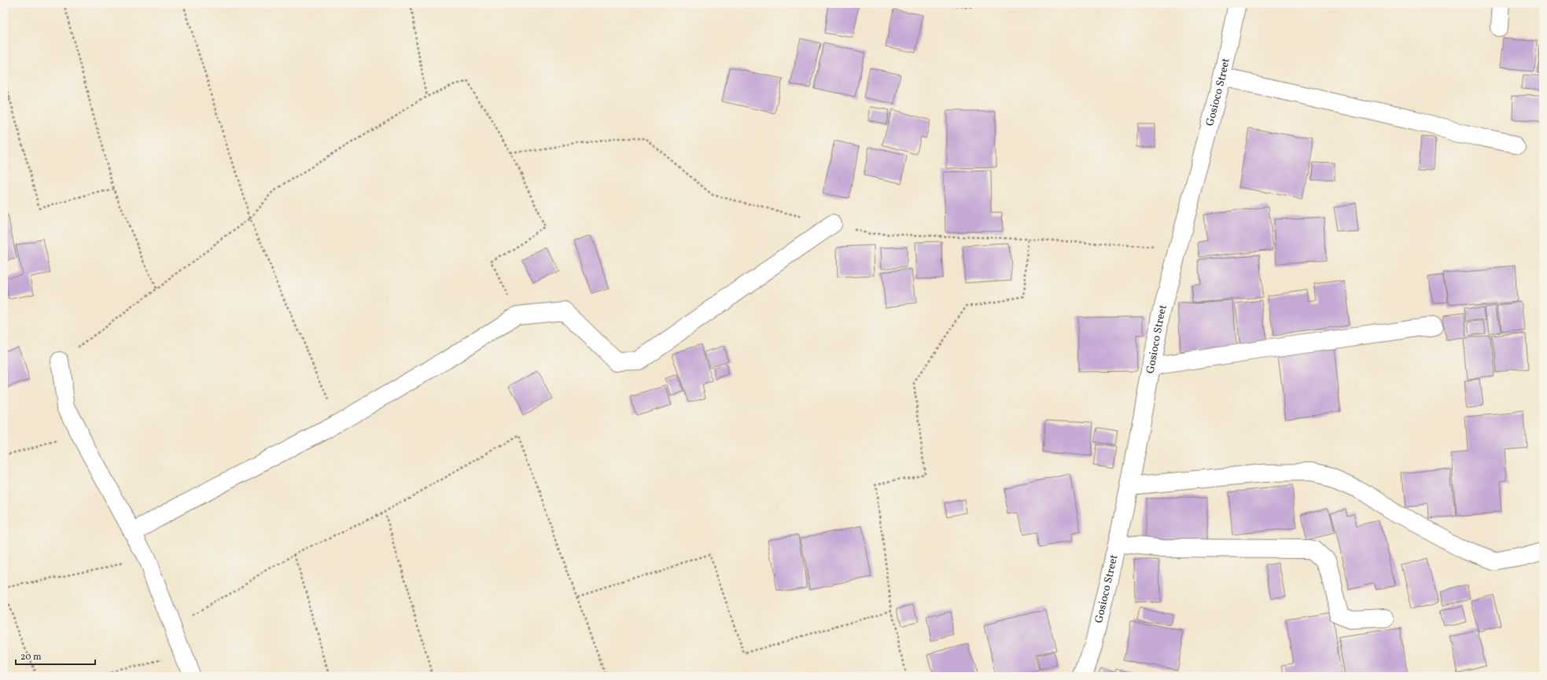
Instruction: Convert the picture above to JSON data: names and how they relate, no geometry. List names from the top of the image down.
{
  "streets": {
    "street": ["Gosioco Street"]
  },
  "scale_bar": "20 m"
}
